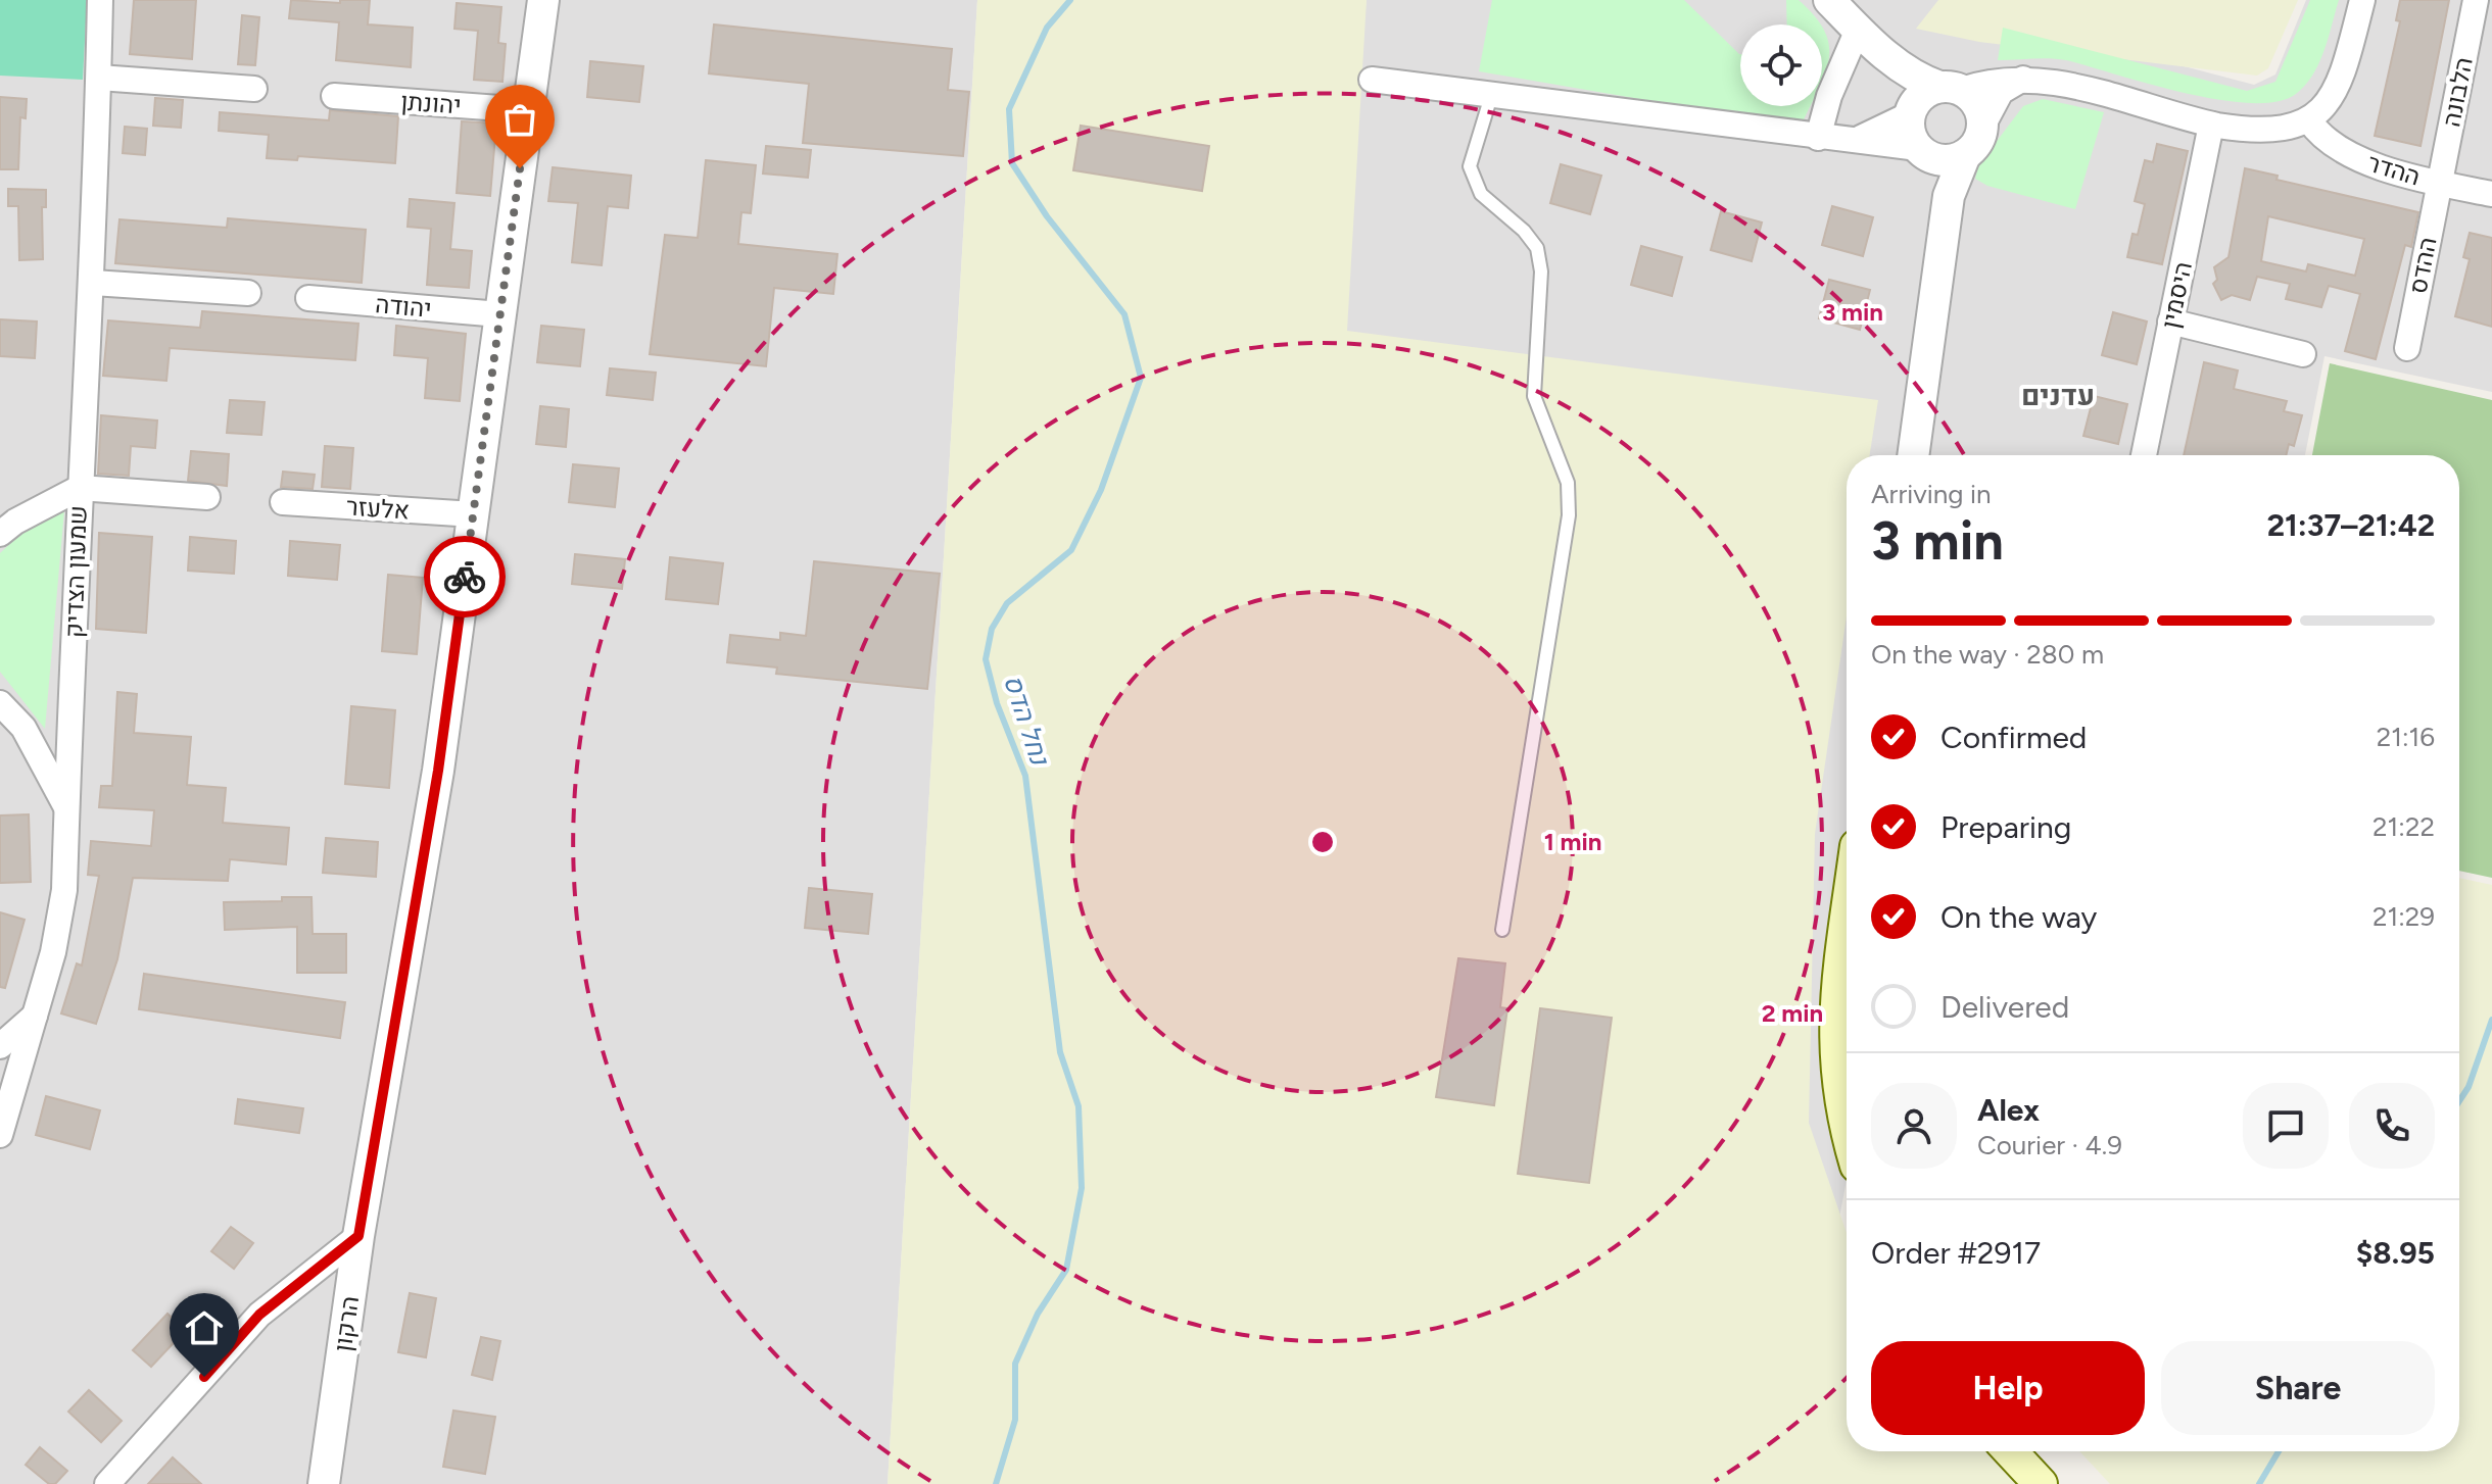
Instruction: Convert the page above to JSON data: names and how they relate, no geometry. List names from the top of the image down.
{
  "streets": {
    "street": [
      "הלבונה",
      "יהונתן",
      "ההדר",
      "ההדס",
      "היסמין",
      "יהודה",
      "אלעזר",
      "שמעון הצדיק",
      "הרקון"
    ]
  },
  "crossings": [
    ["הלבונה", "ההדר"],
    ["הלבונה", "ההדס"],
    ["יהונתן", "הרקון"],
    ["ההדר", "ההדס"],
    ["יהודה", "הרקון"],
    ["אלעזר", "הרקון"]
  ],
  "districts": ["עדנים"],
  "water": ["נחל הדס"],
  "page": {
    "heading": ["3 min", "Arriving in", "21:37–21:42"],
    "panel": [
      "Alex",
      "Courier · 4.9",
      "Order #2917",
      "$8.95"
    ],
    "bar": "On the way · 280 m",
    "list": [
      ["Confirmed", "21:16"],
      ["Preparing", "21:22"],
      ["On the way", "21:29"],
      "Delivered"
    ],
    "buttons": ["Help", "Share"]
  },
  "rings": ["3 min", "1 min", "2 min"]
}
